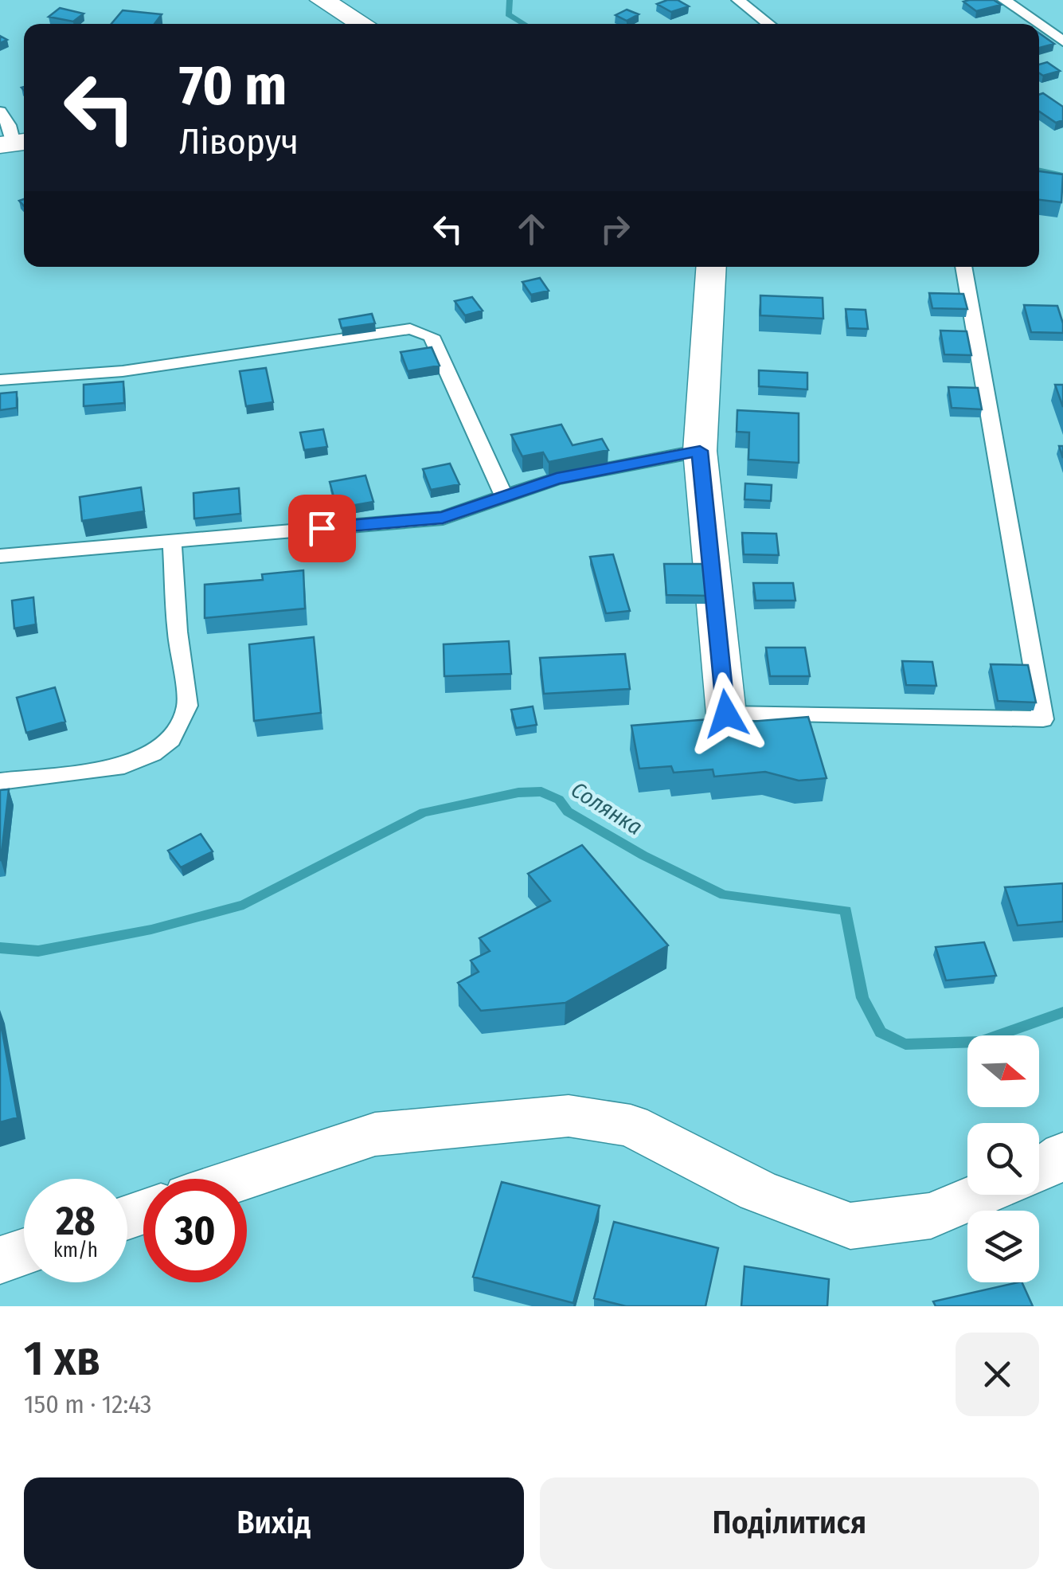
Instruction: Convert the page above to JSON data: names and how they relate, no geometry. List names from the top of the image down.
{
  "water": ["Солянка"],
  "north": "right",
  "page": {
    "turn": ["70 m", "Ліворуч"],
    "speed": "28 km/h",
    "limit": "30",
    "heading": ["1 хв", "150 m · 12:43"],
    "buttons": ["Вихід", "Поділитися"]
  }
}
